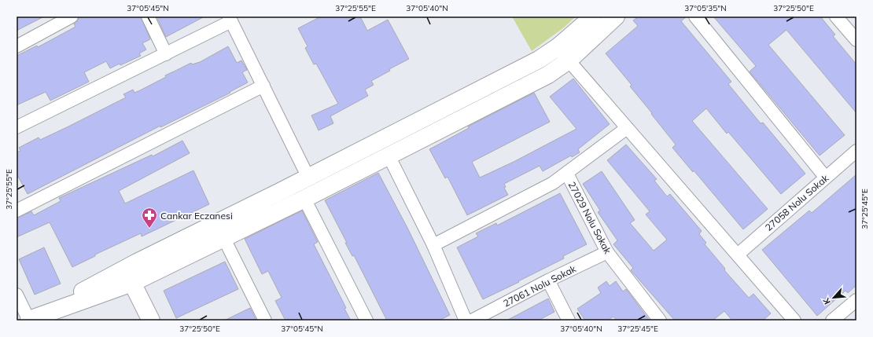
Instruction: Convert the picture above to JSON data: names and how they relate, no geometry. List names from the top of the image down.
{
  "streets": {
    "street": ["27058 Nolu Sokak", "27029 Nolu Sokak", "27061 Nolu Sokak"]
  },
  "crossings": [
    ["27029 Nolu Sokak", "27061 Nolu Sokak"]
  ],
  "places": {
    "pharmacy": ["Cankar Eczanesi"]
  },
  "north": "bottom left",
  "coordinates": [
    "37°05'45\"N",
    "37°25'55\"E",
    "37°05'40\"N",
    "37°05'35\"N",
    "37°25'50\"E",
    "37°25'45\"E"
  ]
}
